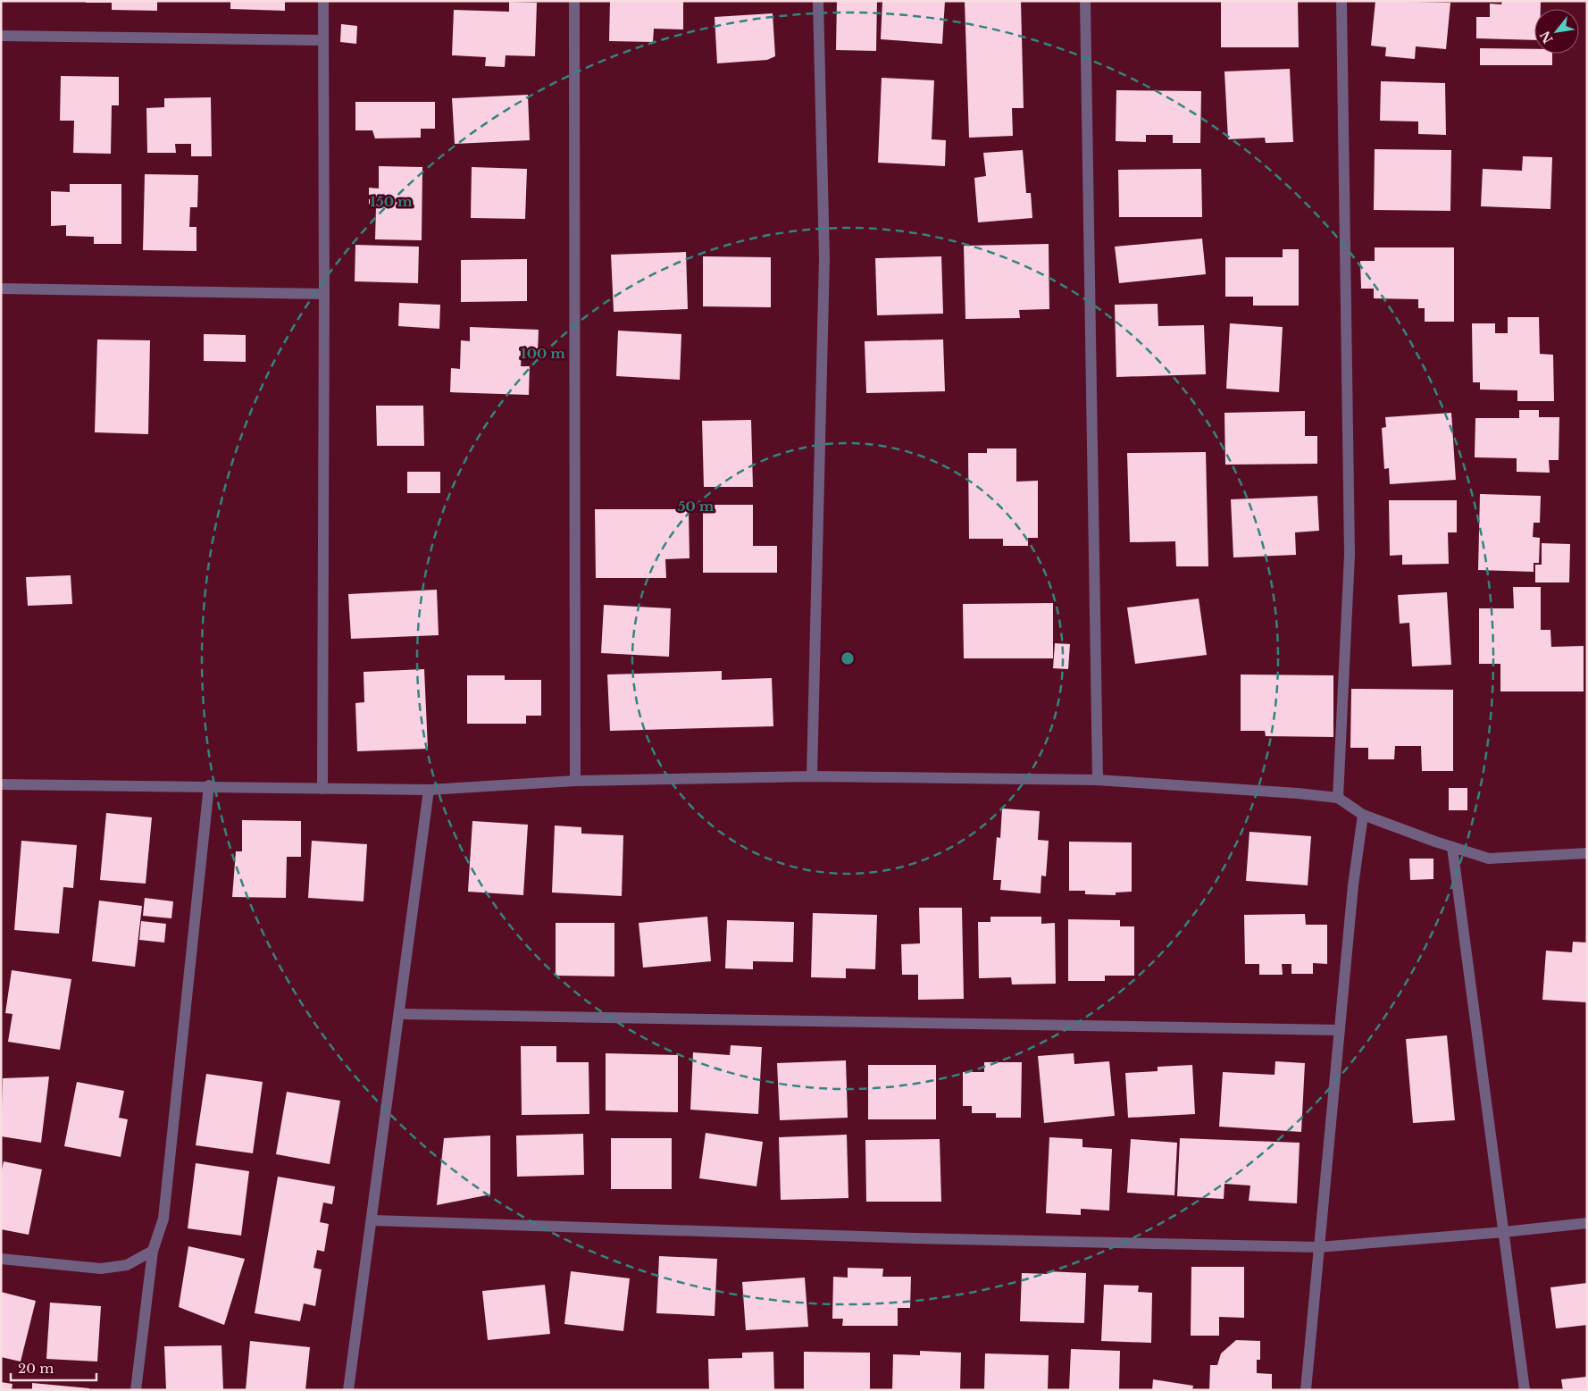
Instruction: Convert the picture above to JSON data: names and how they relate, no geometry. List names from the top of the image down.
{
  "scale_bar": "20 m",
  "north": "bottom left",
  "rings": ["150 m", "100 m", "50 m"]
}
